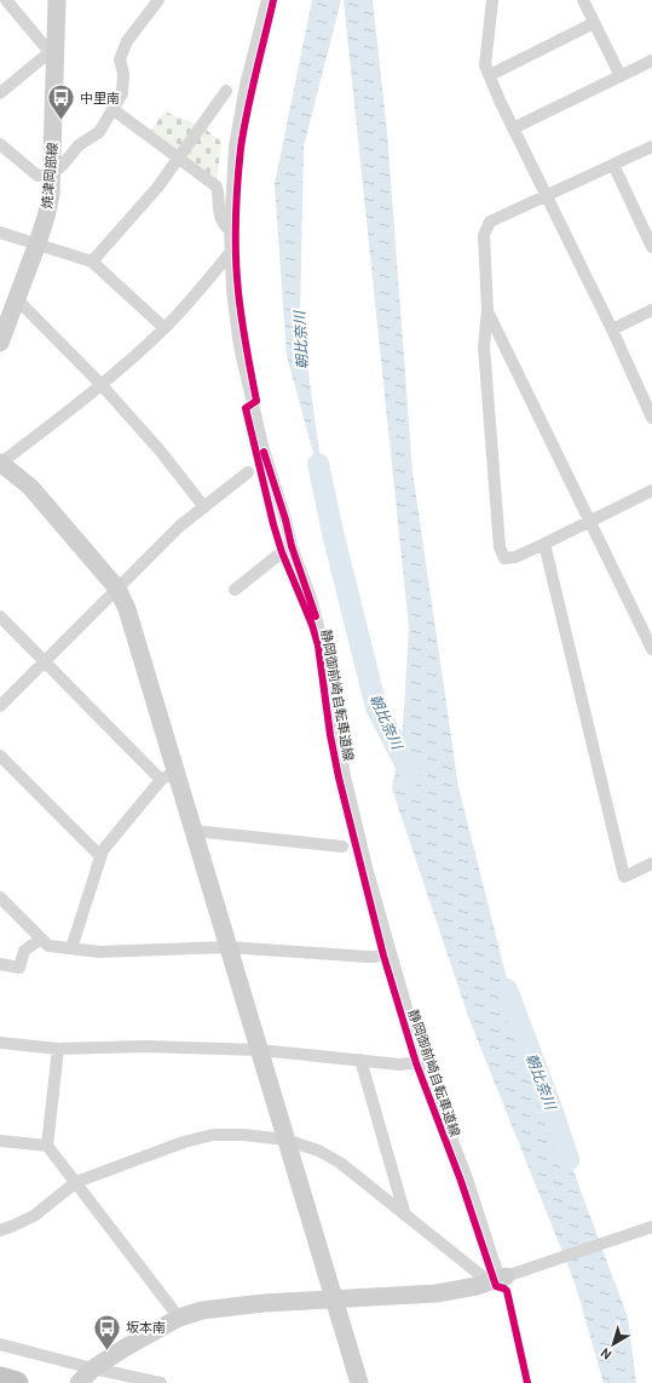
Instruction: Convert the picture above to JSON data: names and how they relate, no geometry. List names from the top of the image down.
{
  "streets": {
    "street": ["焼津岡部線"],
    "cycle path": ["静岡御前崎自転車道線"]
  },
  "water": ["朝比奈川"],
  "places": {
    "bus stop": ["中里南", "坂本南"]
  },
  "north": "bottom left"
}
